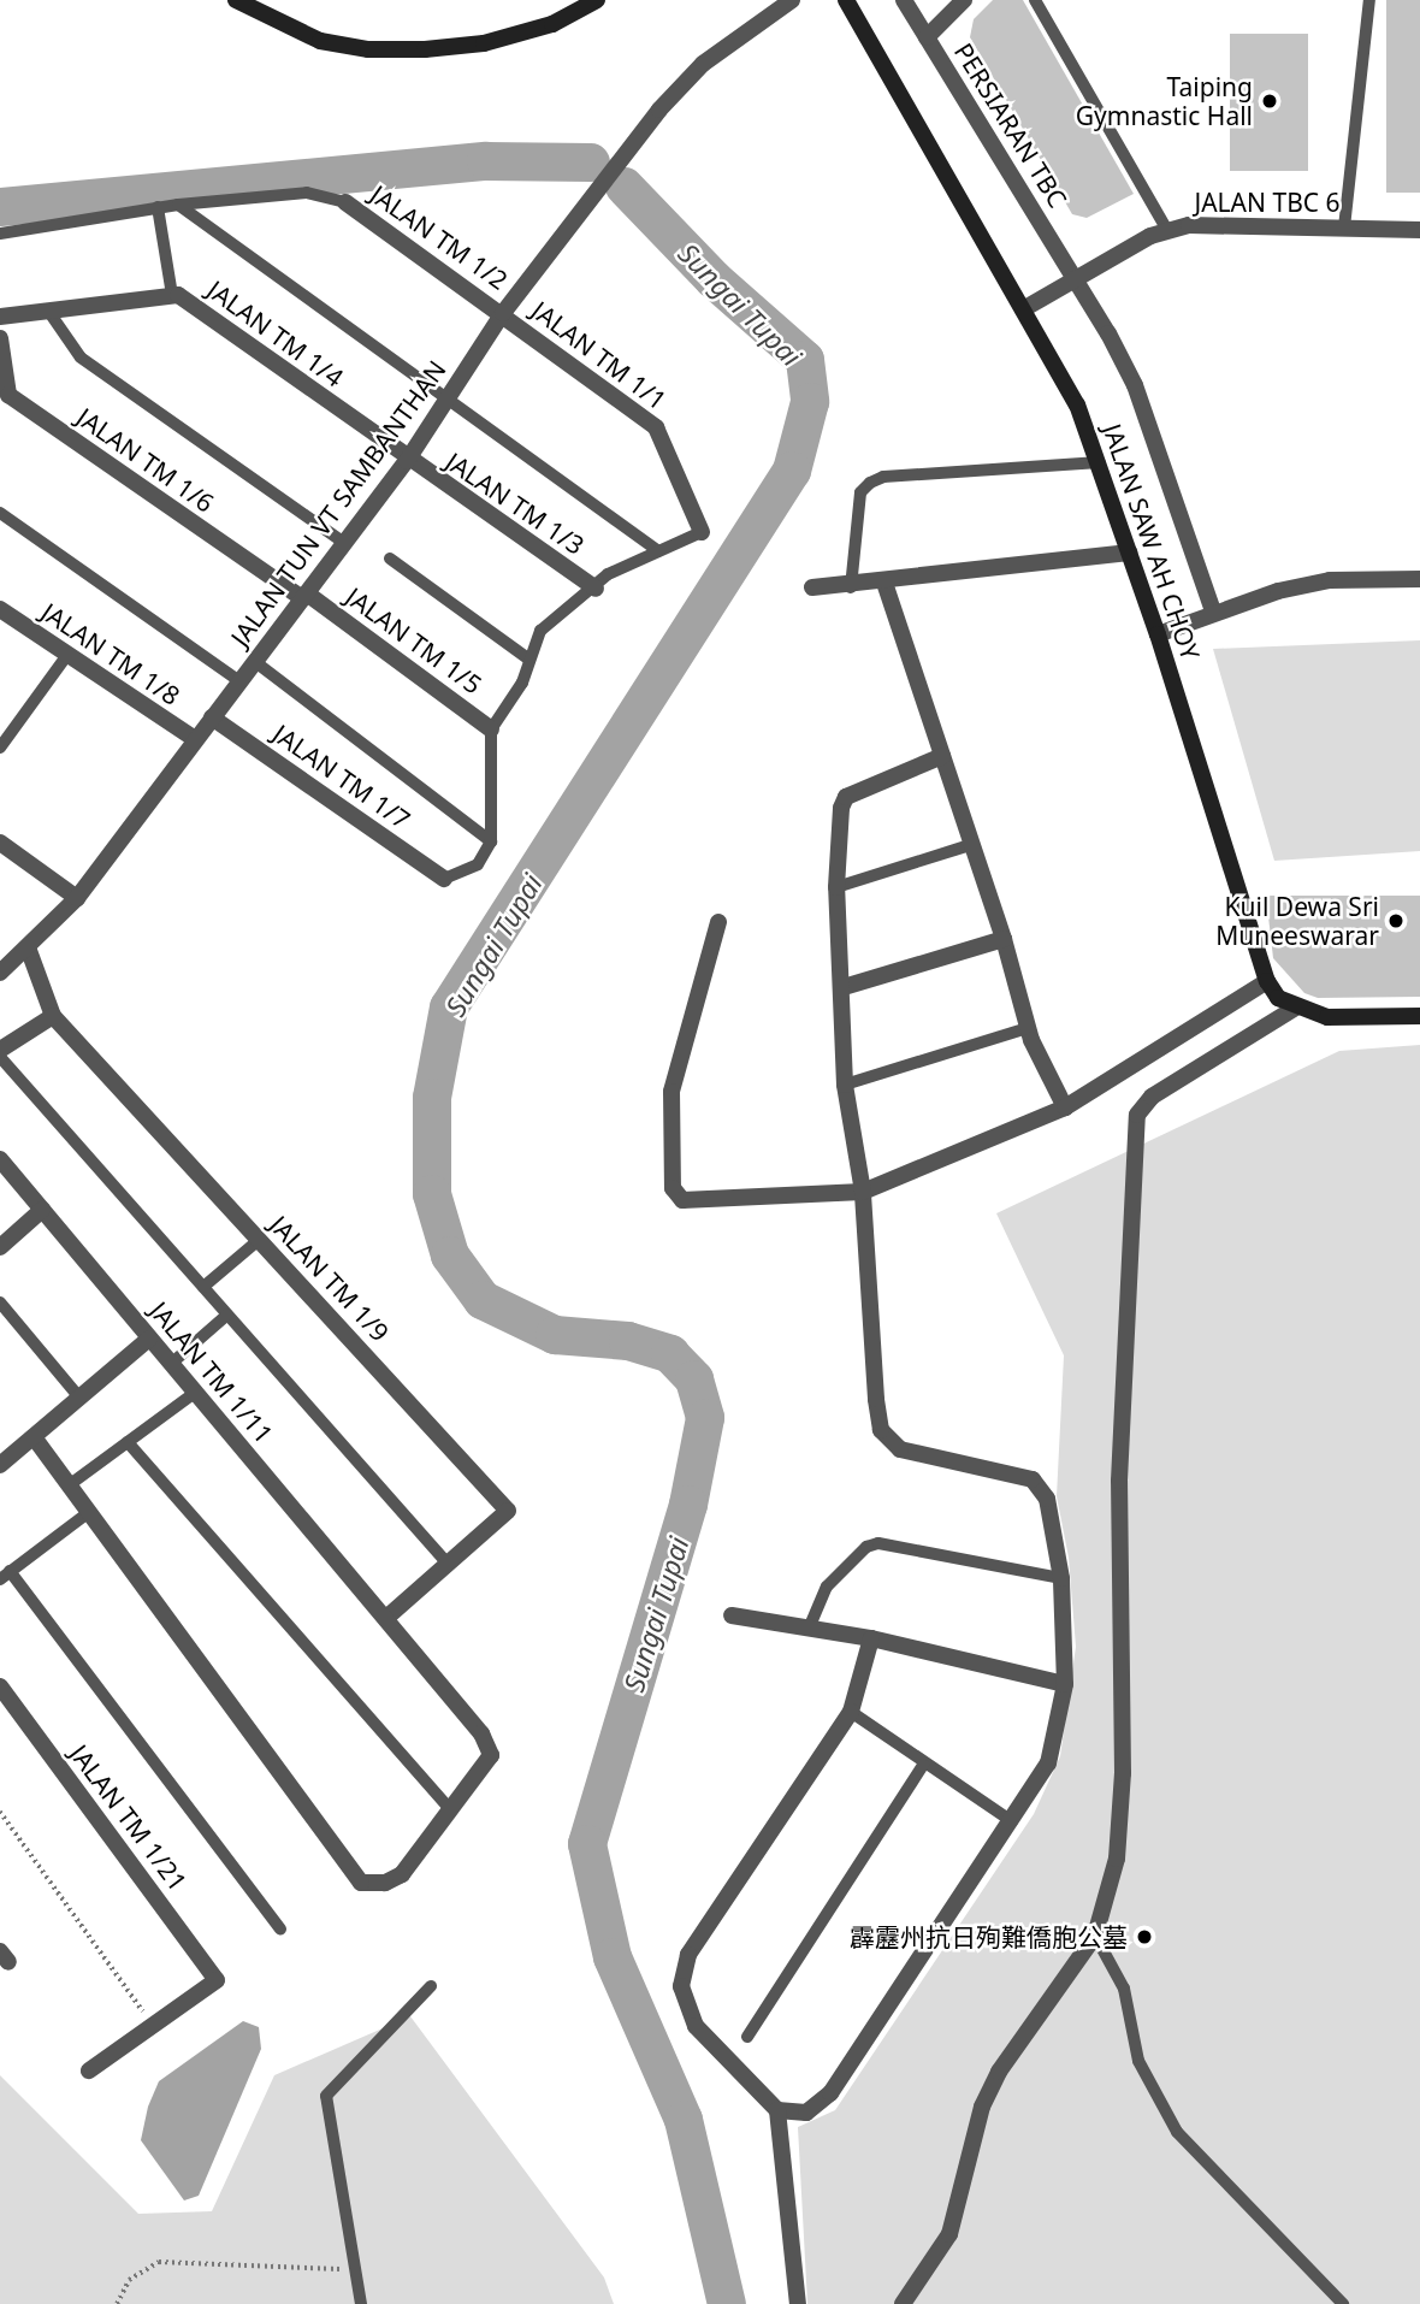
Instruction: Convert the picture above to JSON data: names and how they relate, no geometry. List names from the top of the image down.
{
  "streets": {
    "street": [
      "PERSIARAN TBC",
      "JALAN TBC 6",
      "JALAN TM 1/2",
      "JALAN TM 1/4",
      "JALAN TM 1/1",
      "JALAN TM 1/6",
      "JALAN TUN VT SAMBANTHAN",
      "JALAN TM 1/3",
      "JALAN SAW AH CHOY",
      "JALAN TM 1/5",
      "JALAN TM 1/8",
      "JALAN TM 1/7",
      "JALAN TM 1/9",
      "JALAN TM 1/11",
      "JALAN TM 1/21"
    ]
  },
  "crossings": [
    ["PERSIARAN TBC", "JALAN TBC 6"],
    ["JALAN TBC 6", "JALAN SAW AH CHOY"],
    ["JALAN TM 1/2", "JALAN TM 1/1"],
    ["JALAN TM 1/2", "JALAN TUN VT SAMBANTHAN"],
    ["JALAN TM 1/4", "JALAN TUN VT SAMBANTHAN"],
    ["JALAN TM 1/4", "JALAN TM 1/3"],
    ["JALAN TM 1/1", "JALAN TUN VT SAMBANTHAN"],
    ["JALAN TM 1/6", "JALAN TUN VT SAMBANTHAN"],
    ["JALAN TM 1/6", "JALAN TM 1/5"],
    ["JALAN TUN VT SAMBANTHAN", "JALAN TM 1/3"],
    ["JALAN TUN VT SAMBANTHAN", "JALAN TM 1/5"],
    ["JALAN TUN VT SAMBANTHAN", "JALAN TM 1/8"],
    ["JALAN TUN VT SAMBANTHAN", "JALAN TM 1/7"],
    ["JALAN TUN VT SAMBANTHAN", "JALAN TM 1/9"],
    ["JALAN TM 1/9", "JALAN TM 1/11"]
  ],
  "water": ["Sungai Tupai"],
  "places": ["Taiping Gymnastic Hall", "Kuil Dewa Sri Muneeswarar", "霹靂州抗日殉難僑胞公墓"]
}
